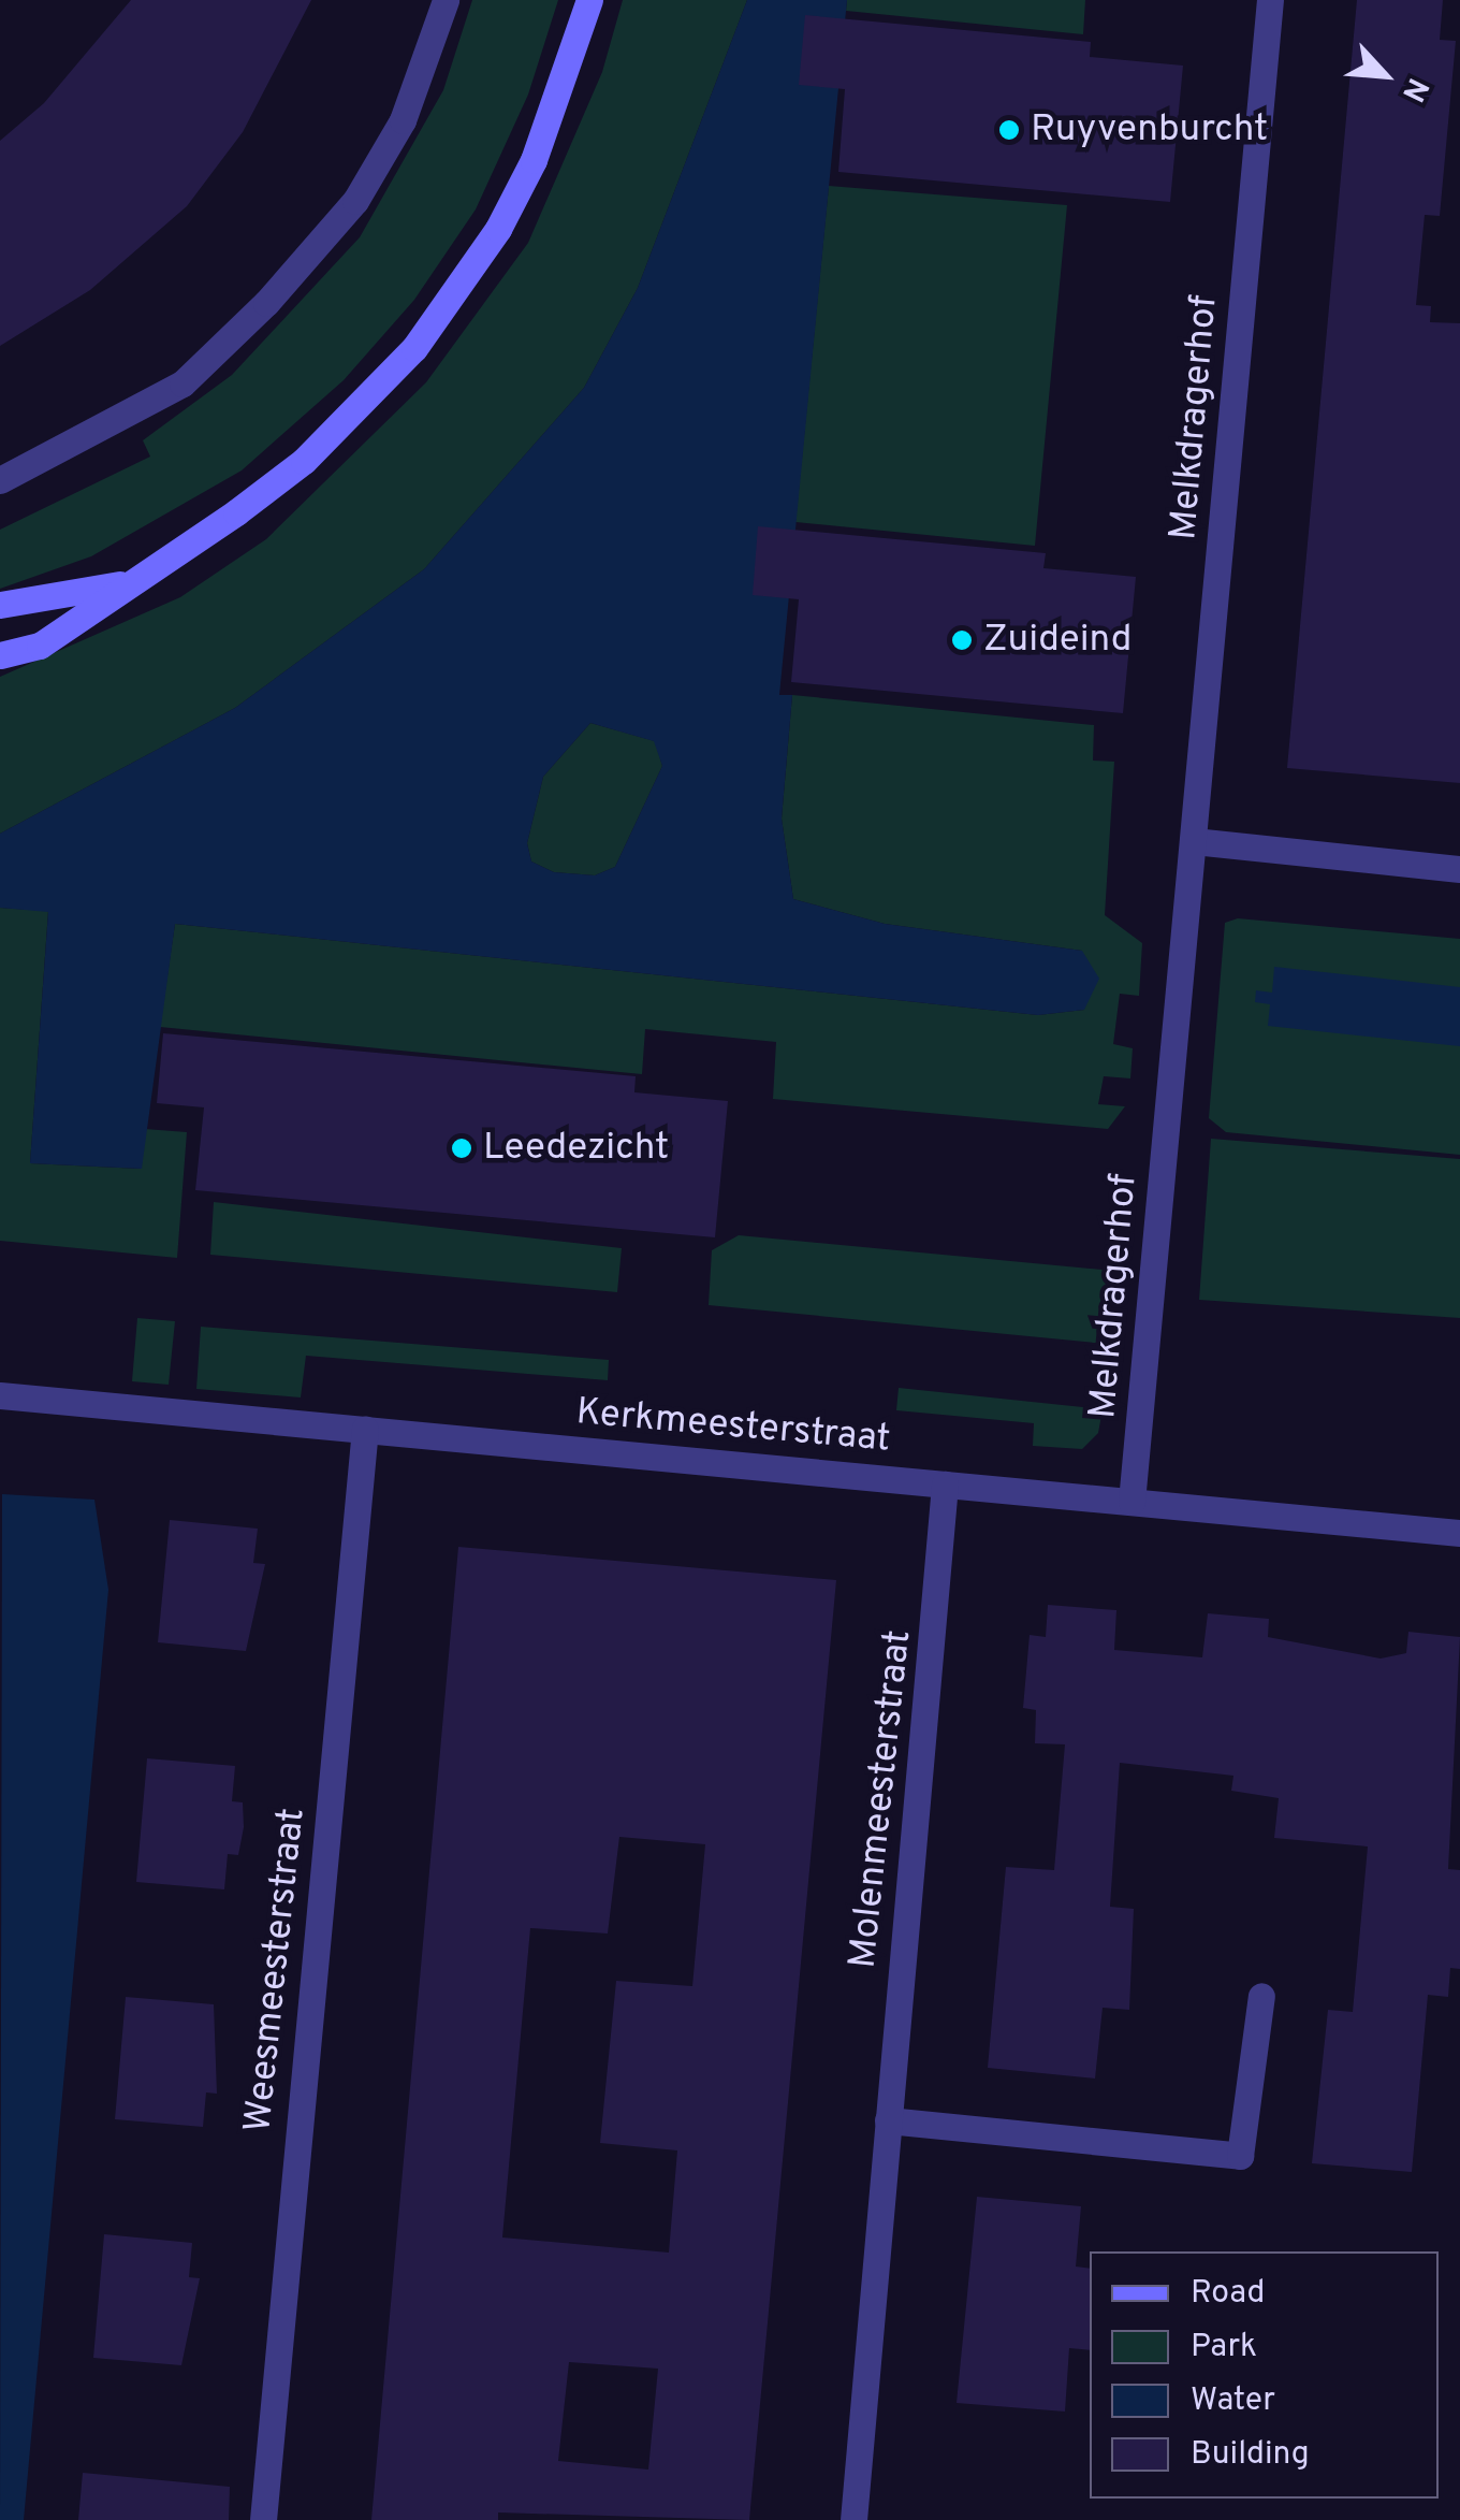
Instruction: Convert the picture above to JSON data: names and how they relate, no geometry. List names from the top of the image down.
{
  "streets": {
    "street": [
      "Melkdragerhof",
      "Kerkmeesterstraat",
      "Molenmeesterstraat",
      "Weesmeesterstraat"
    ]
  },
  "crossings": [
    ["Melkdragerhof", "Kerkmeesterstraat"],
    ["Kerkmeesterstraat", "Molenmeesterstraat"],
    ["Kerkmeesterstraat", "Weesmeesterstraat"]
  ],
  "places": ["Ruyvenburcht", "Zuideind", "Leedezicht"],
  "legend": [
    "Road",
    "Park",
    "Water",
    "Building"
  ],
  "north": "bottom right"
}
